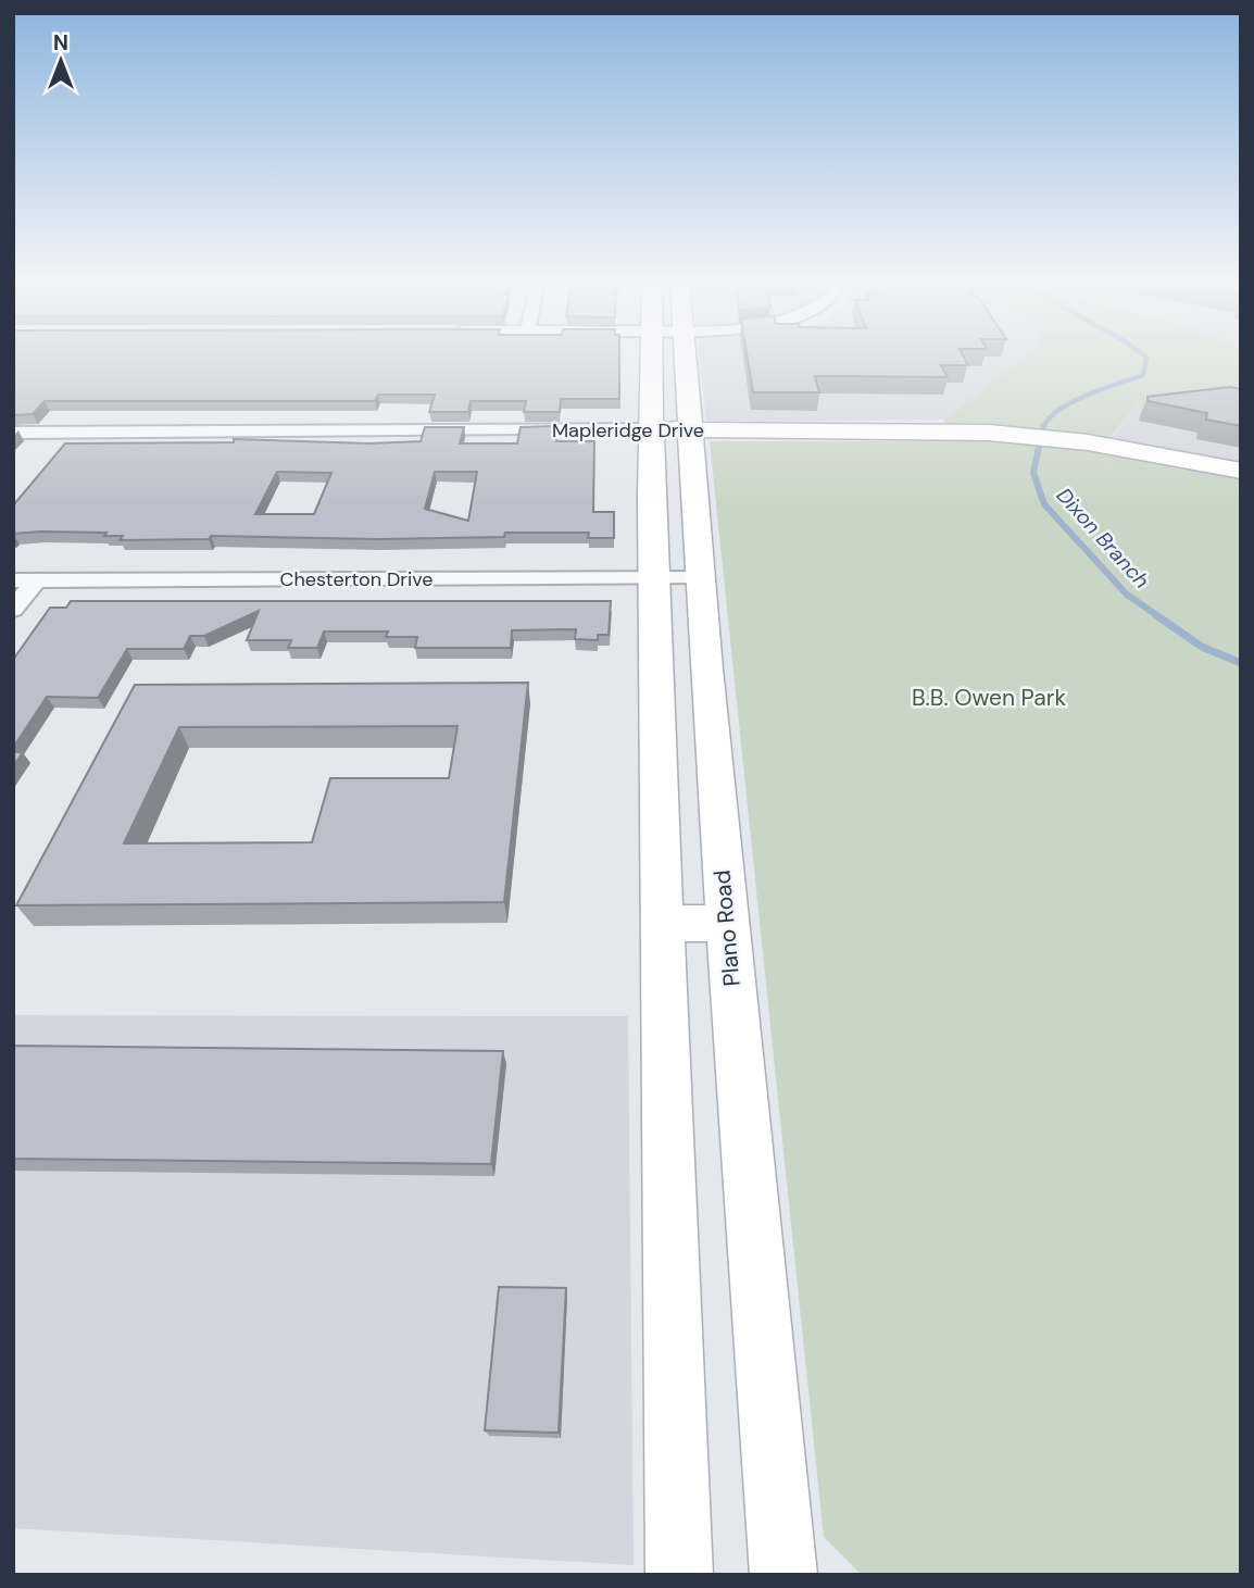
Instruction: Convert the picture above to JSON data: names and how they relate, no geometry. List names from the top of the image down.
{
  "streets": {
    "main road": ["Mapleridge Drive", "Plano Road"],
    "street": ["Chesterton Drive"]
  },
  "crossings": [
    ["Mapleridge Drive", "Plano Road"],
    ["Chesterton Drive", "Plano Road"]
  ],
  "water": ["Dixon Branch"],
  "parks": ["B.B. Owen Park"],
  "north": "top"
}
